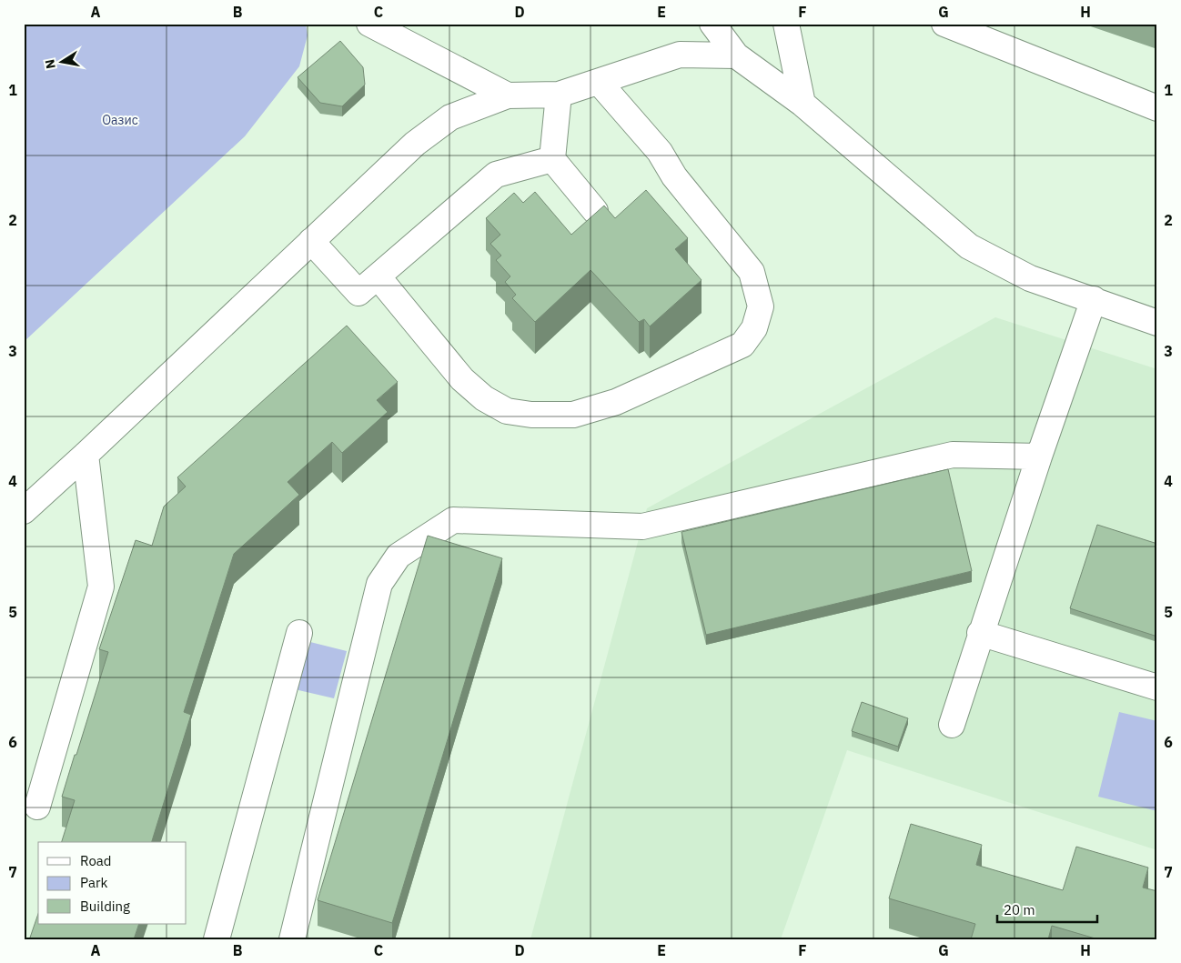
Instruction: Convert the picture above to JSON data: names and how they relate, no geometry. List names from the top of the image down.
{
  "parks": ["Оазис"],
  "legend": ["Road", "Park", "Building"],
  "scale_bar": "20 m",
  "north": "left",
  "grid": {
    "columns": [
      "A",
      "B",
      "C",
      "D",
      "E",
      "F",
      "G",
      "H"
    ],
    "rows": [
      "1",
      "2",
      "3",
      "4",
      "5",
      "6",
      "7"
    ]
  }
}
